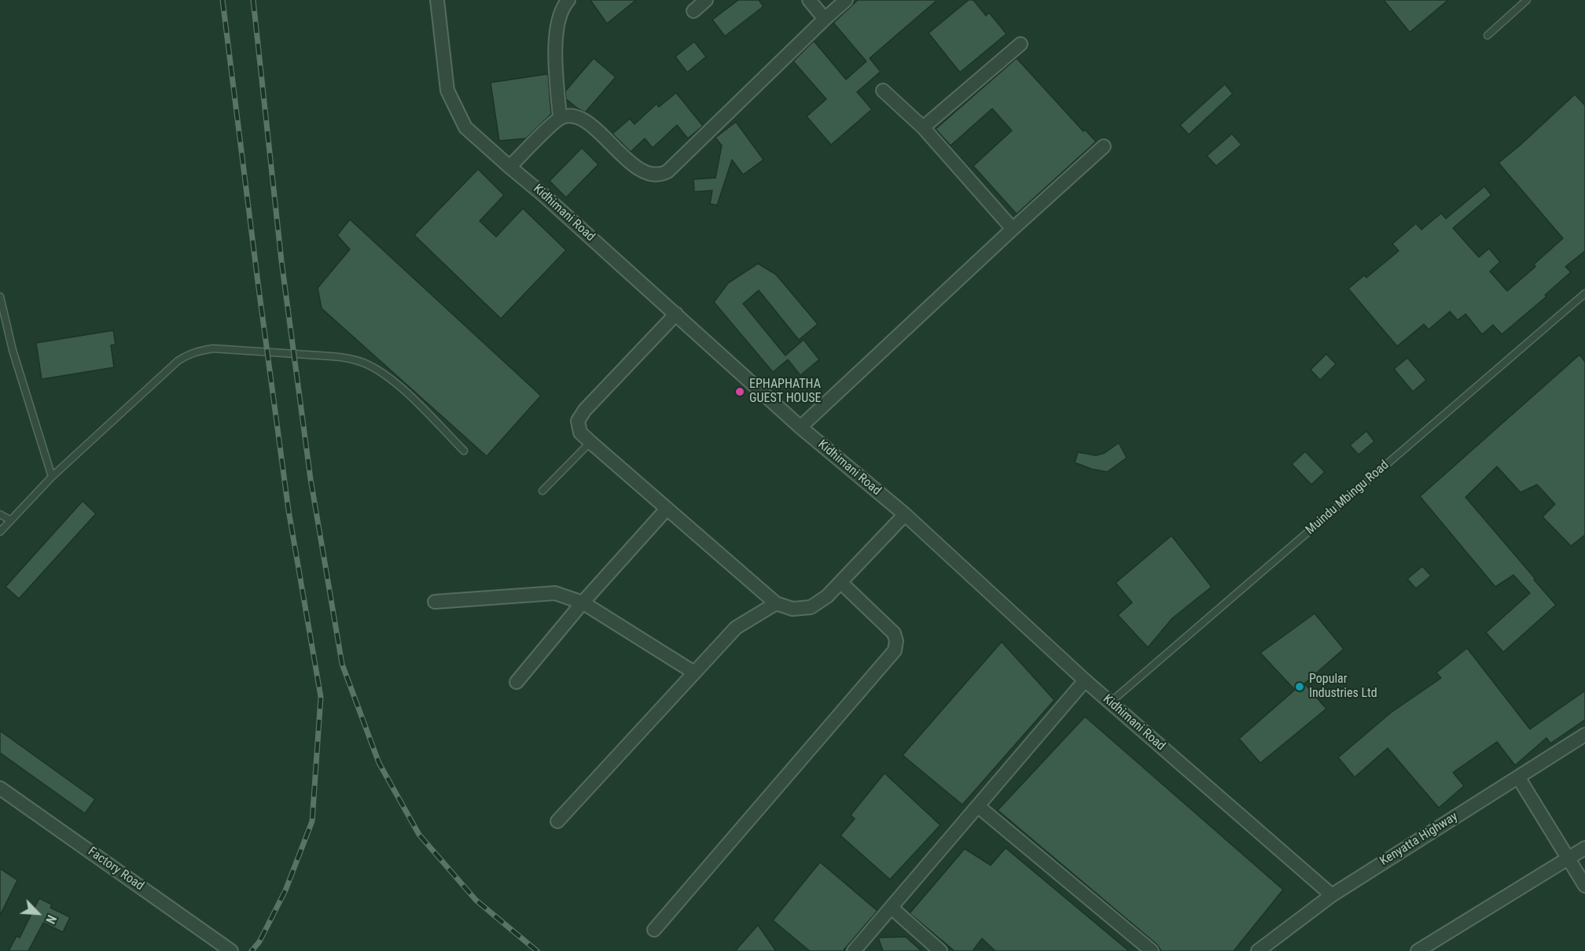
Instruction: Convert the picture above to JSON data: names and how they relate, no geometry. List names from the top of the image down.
{
  "streets": {
    "street": ["Kidhimani Road", "Kenyatta Highway", "Factory Road"],
    "lane": ["Muindu Mbingu Road"]
  },
  "crossings": [
    ["Kidhimani Road", "Muindu Mbingu Road"],
    ["Kidhimani Road", "Kenyatta Highway"]
  ],
  "places": ["EPHAPHATHA GUEST HOUSE", "Popular Industries Ltd"],
  "north": "bottom right"
}
